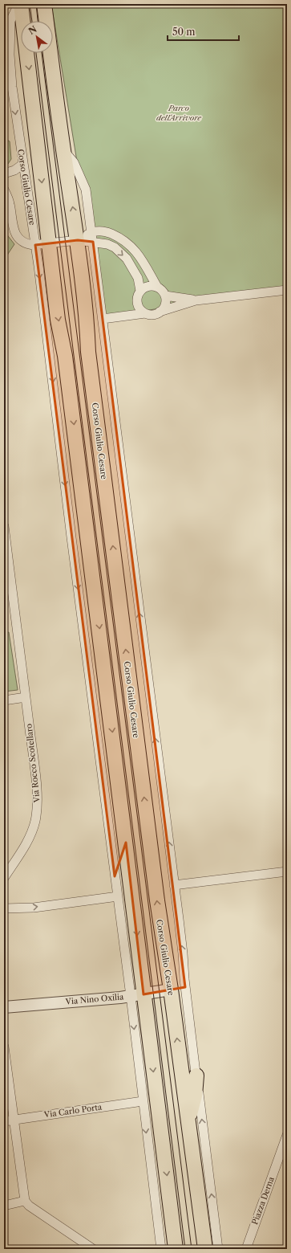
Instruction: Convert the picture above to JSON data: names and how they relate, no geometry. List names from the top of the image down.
{
  "streets": {
    "main road": ["Corso Giulio Cesare"],
    "street": [
      "Via Rocco Scotellaro",
      "Via Nino Oxilia",
      "Via Carlo Porta",
      "Piazza Derna"
    ]
  },
  "crossings": [
    ["Corso Giulio Cesare", "Via Nino Oxilia"],
    ["Corso Giulio Cesare", "Via Carlo Porta"]
  ],
  "parks": ["Parco dell'Arrivore"],
  "scale_bar": "50 m",
  "north": "top left"
}
